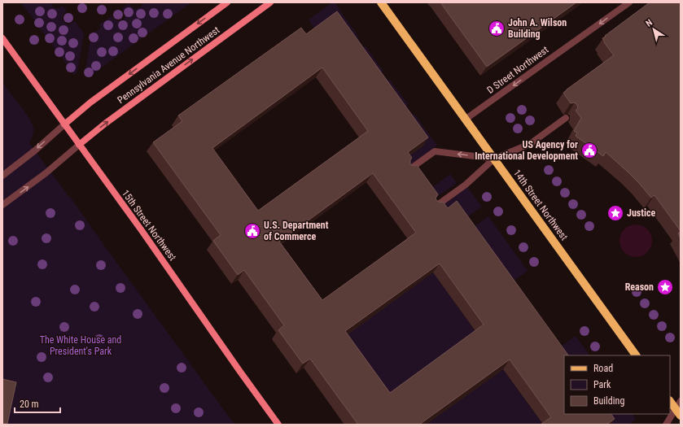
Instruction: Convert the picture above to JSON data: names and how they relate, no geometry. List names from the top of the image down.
{
  "streets": {
    "main road": ["Pennsylvania Avenue Northwest", "14th Street Northwest", "15th Street Northwest"],
    "street": ["D Street Northwest"]
  },
  "crossings": [
    ["Pennsylvania Avenue Northwest", "15th Street Northwest"],
    ["D Street Northwest", "14th Street Northwest"]
  ],
  "parks": ["The White House and President's Park"],
  "places": {
    "public building": ["John A. Wilson Building", "US Agency for International Development", "U.S. Department of Commerce"],
    "place": ["Justice", "Reason"]
  },
  "legend": ["Road", "Park", "Building"],
  "scale_bar": "20 m",
  "north": "top left"
}
